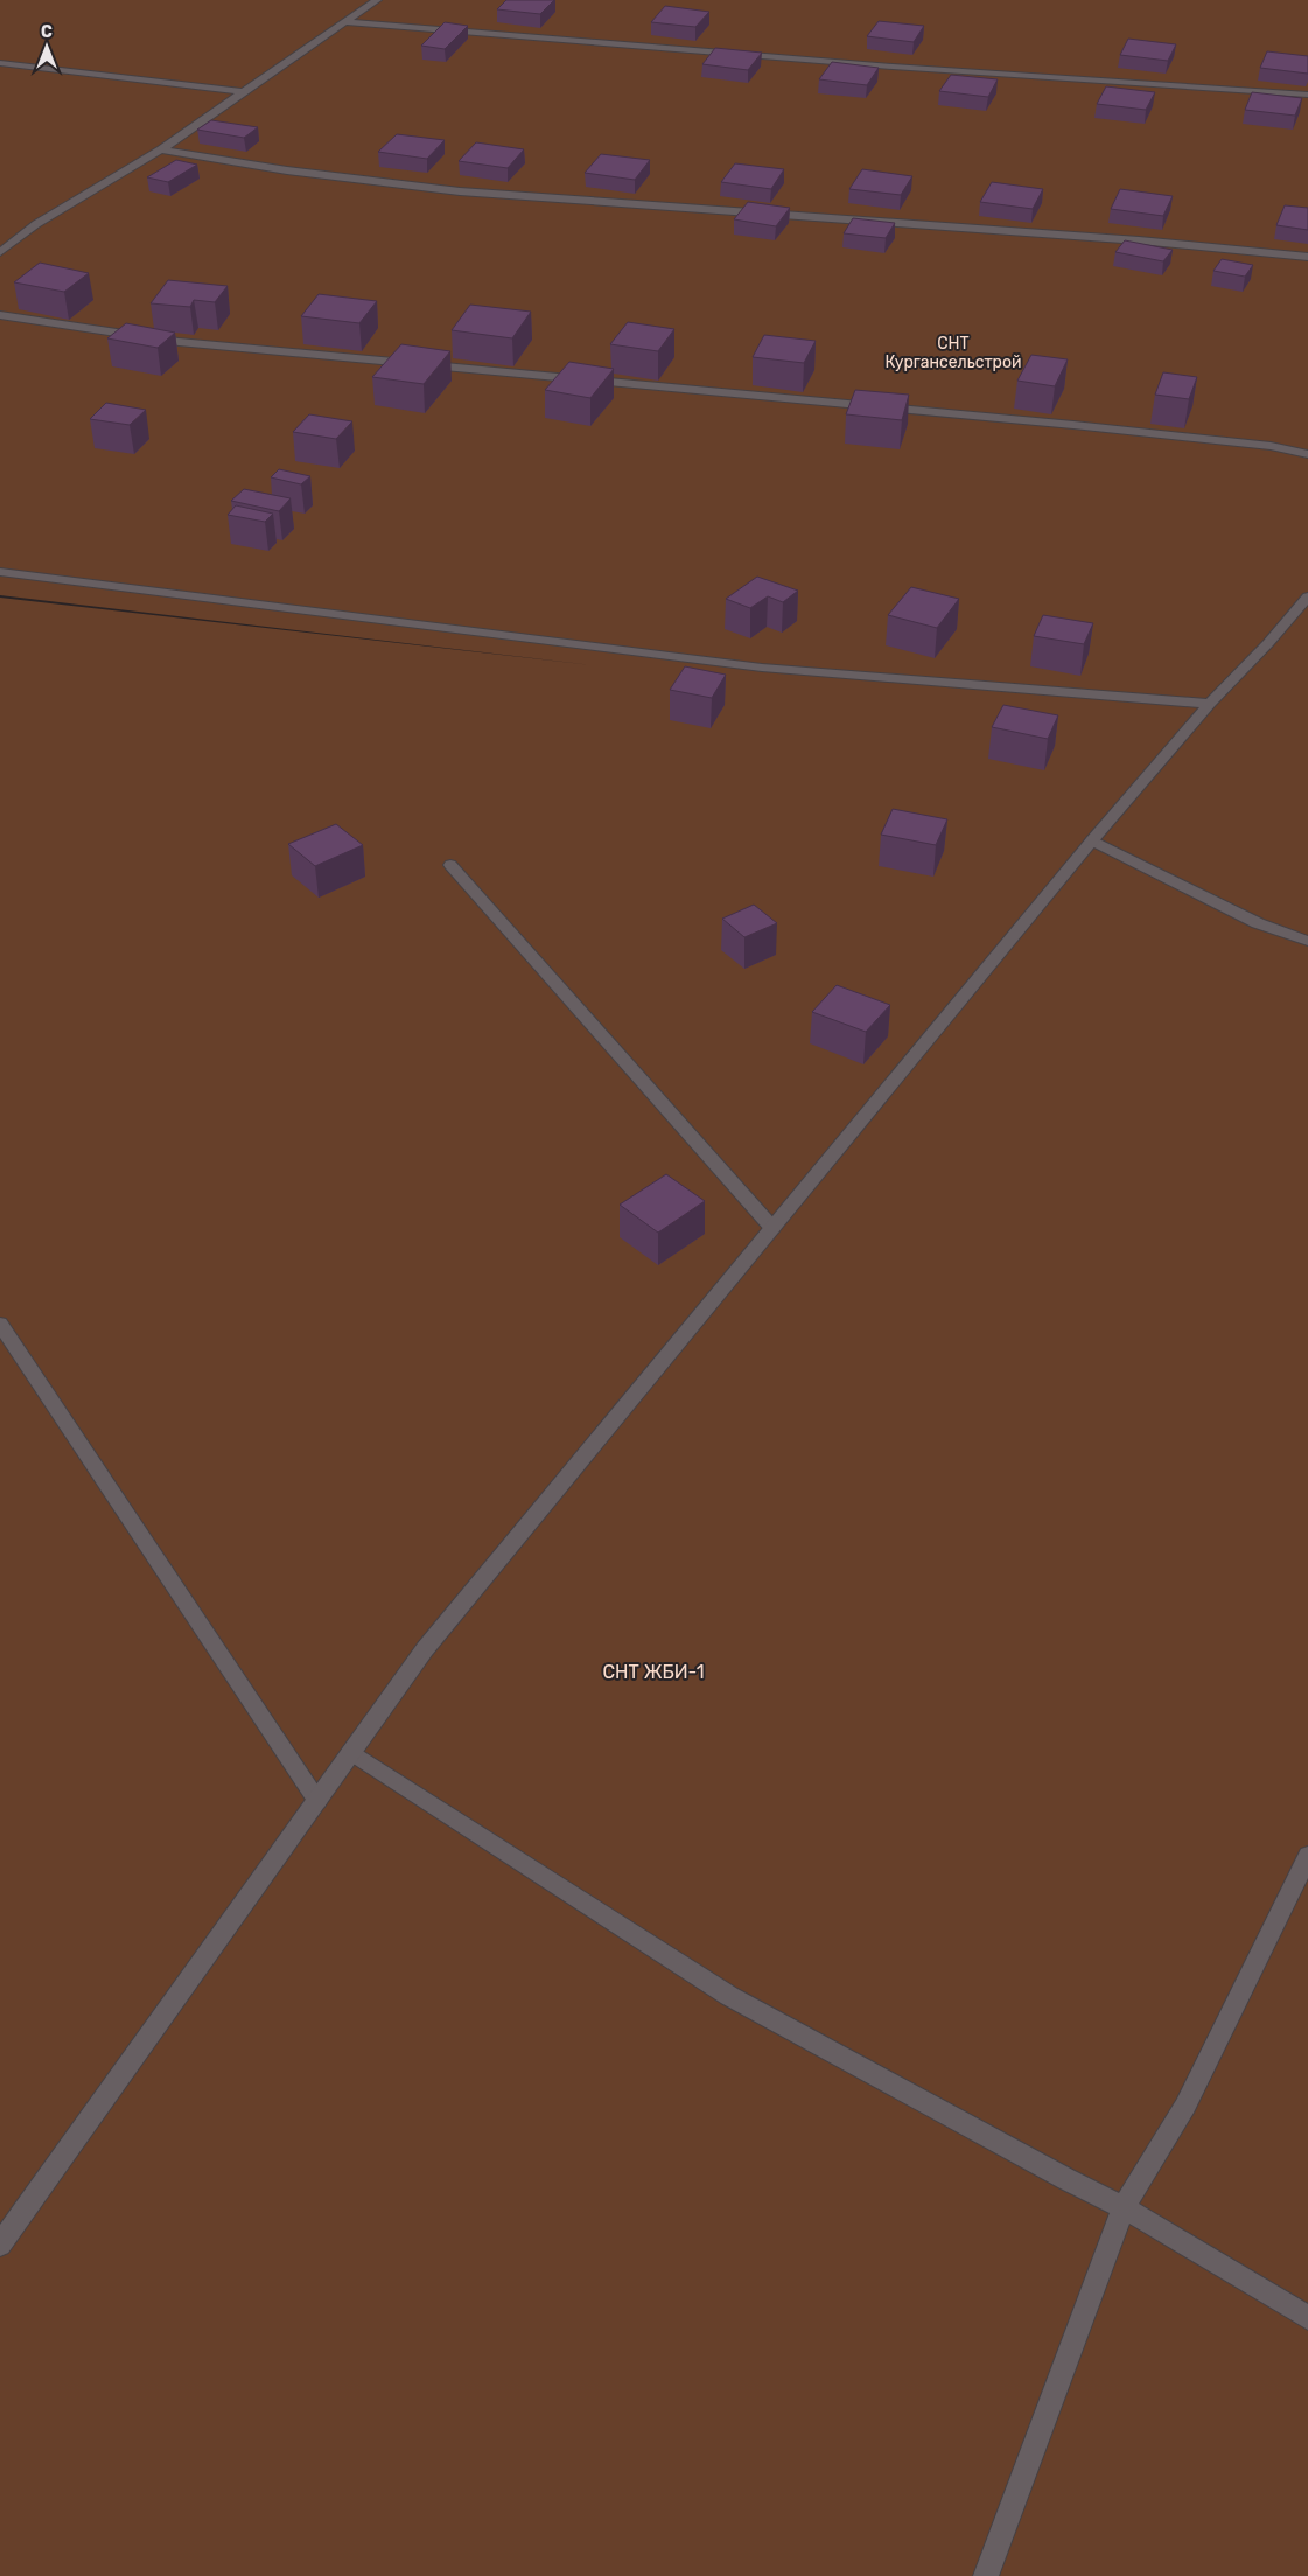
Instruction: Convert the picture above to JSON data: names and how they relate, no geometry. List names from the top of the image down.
{
  "parks": ["СНТ Кургансельстрой", "СНТ ЖБИ-1"],
  "north": "top"
}
